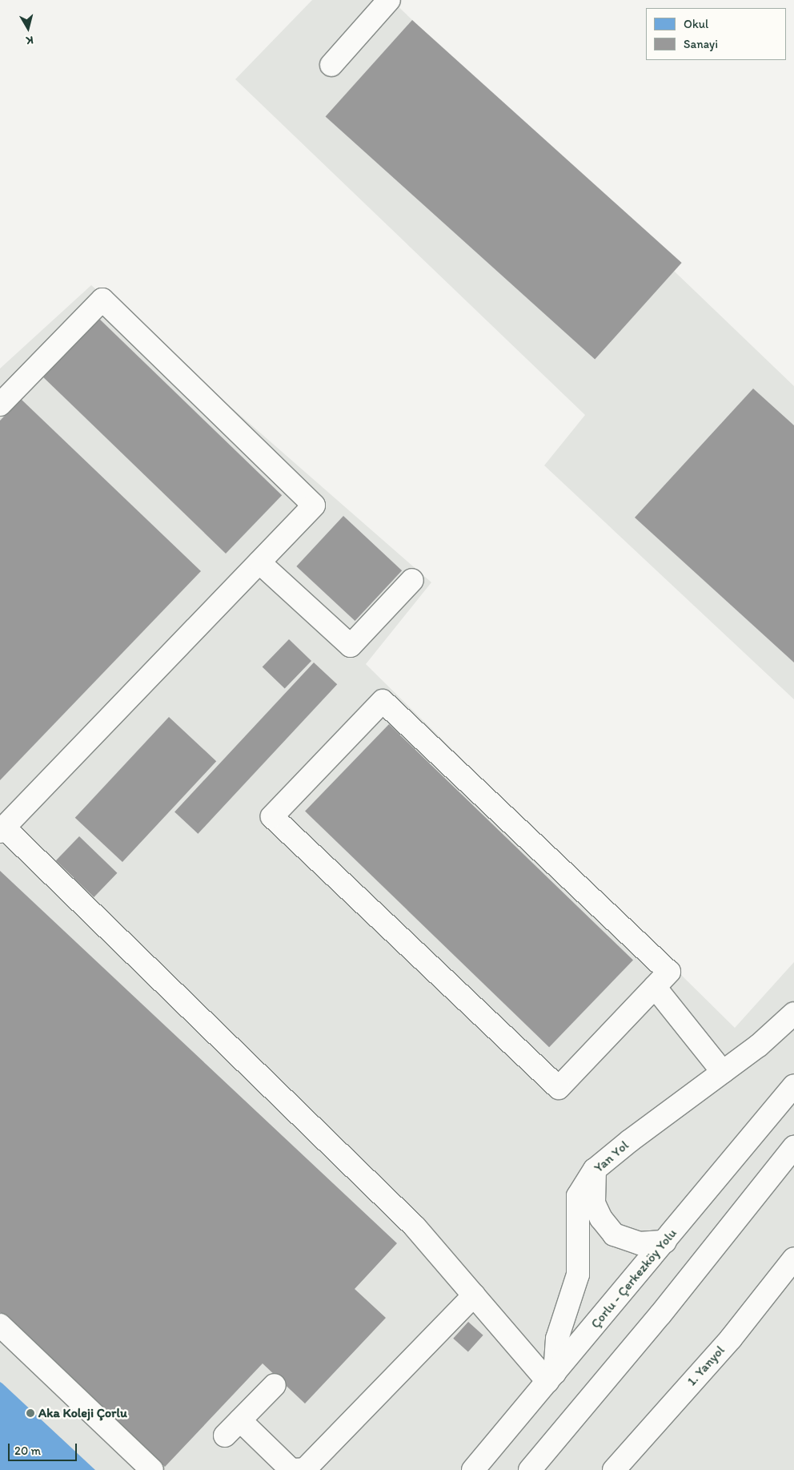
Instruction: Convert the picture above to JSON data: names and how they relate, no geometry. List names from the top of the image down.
{
  "streets": {
    "main road": ["Yan Yol", "Çorlu - Çerkezköy Yolu", "1. Yanyol"]
  },
  "crossings": [
    ["Yan Yol", "Çorlu - Çerkezköy Yolu"]
  ],
  "places": ["Aka Koleji Çorlu"],
  "legend": ["Okul", "Sanayi"],
  "scale_bar": "20 m",
  "north": "bottom"
}
